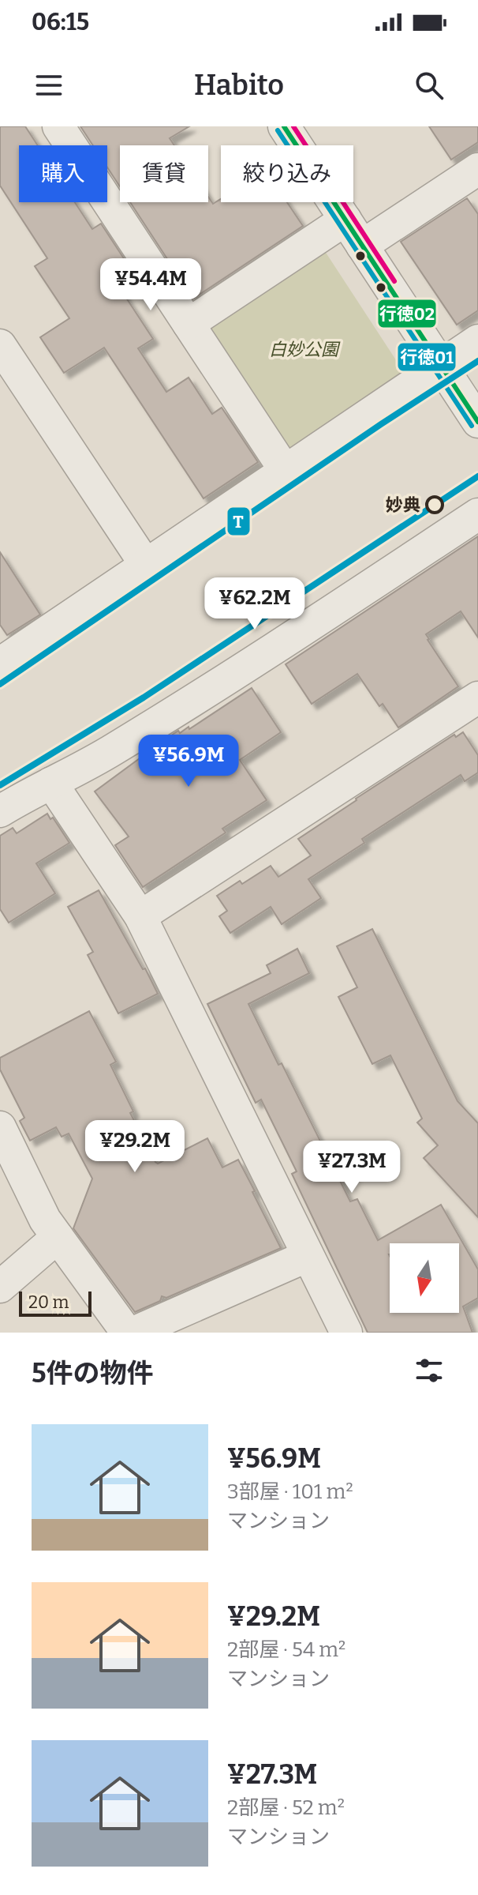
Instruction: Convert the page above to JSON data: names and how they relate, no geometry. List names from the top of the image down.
{
  "parks": ["白妙公園"],
  "places": ["妙典"],
  "lines": ["transit line 行徳02", "transit line 行徳01", "transit line T"],
  "scale_bar": "20 m",
  "north": "bottom",
  "page": {
    "status": "06:15",
    "header": "Habito",
    "chip": ["購入", "賃貸", "絞り込み"],
    "price": [
      "¥54.4M",
      "¥62.2M",
      "¥56.9M",
      "¥29.2M",
      "¥27.3M"
    ],
    "scale": "20 m",
    "heading": "5件の物件",
    "list": [
      {
        "name": "¥56.9M",
        "note": "3部屋 · 101 m² · マンション"
      },
      {
        "name": "¥29.2M",
        "note": "2部屋 · 54 m² · マンション"
      },
      {
        "name": "¥27.3M",
        "note": "2部屋 · 52 m² · マンション"
      }
    ]
  }
}
